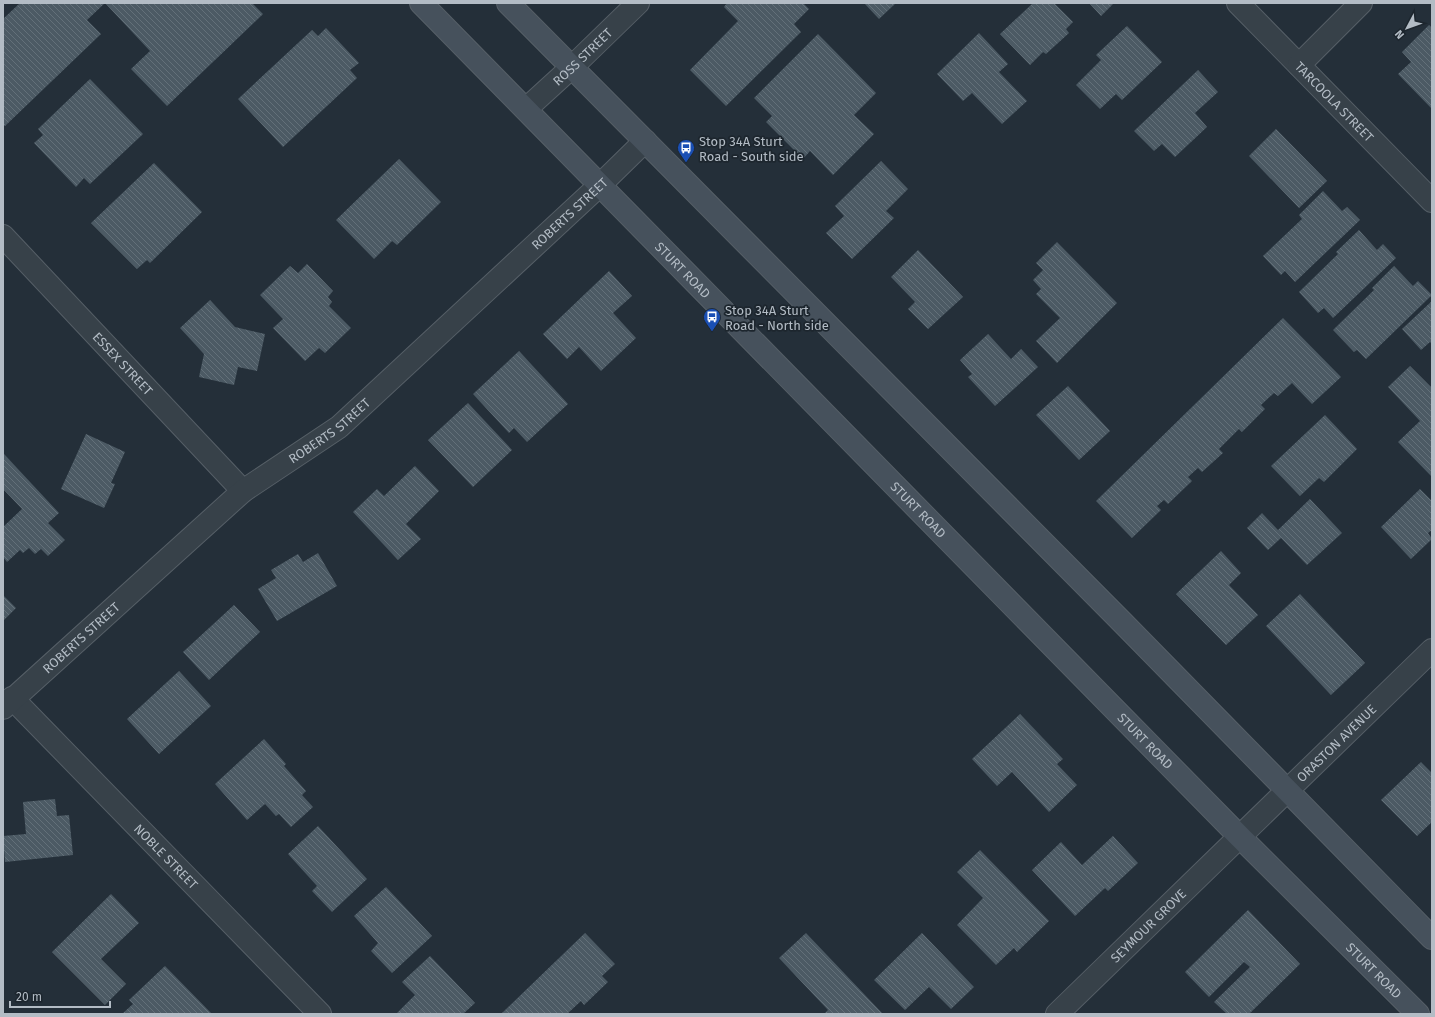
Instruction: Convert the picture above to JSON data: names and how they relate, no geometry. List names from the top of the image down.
{
  "streets": {
    "main road": ["STURT ROAD"],
    "street": [
      "ROSS STREET",
      "TARCOOLA STREET",
      "ROBERTS STREET",
      "ESSEX STREET",
      "ORASTON AVENUE",
      "NOBLE STREET",
      "SEYMOUR GROVE"
    ]
  },
  "crossings": [
    ["ROSS STREET", "STURT ROAD"],
    ["ROBERTS STREET", "STURT ROAD"],
    ["ROBERTS STREET", "ESSEX STREET"],
    ["ROBERTS STREET", "NOBLE STREET"],
    ["STURT ROAD", "ORASTON AVENUE"],
    ["STURT ROAD", "SEYMOUR GROVE"],
    ["ORASTON AVENUE", "SEYMOUR GROVE"]
  ],
  "places": {
    "bus stop": ["Stop 34A Sturt Road - South side", "Stop 34A Sturt Road - North side"]
  },
  "scale_bar": "20 m",
  "north": "bottom left"
}
